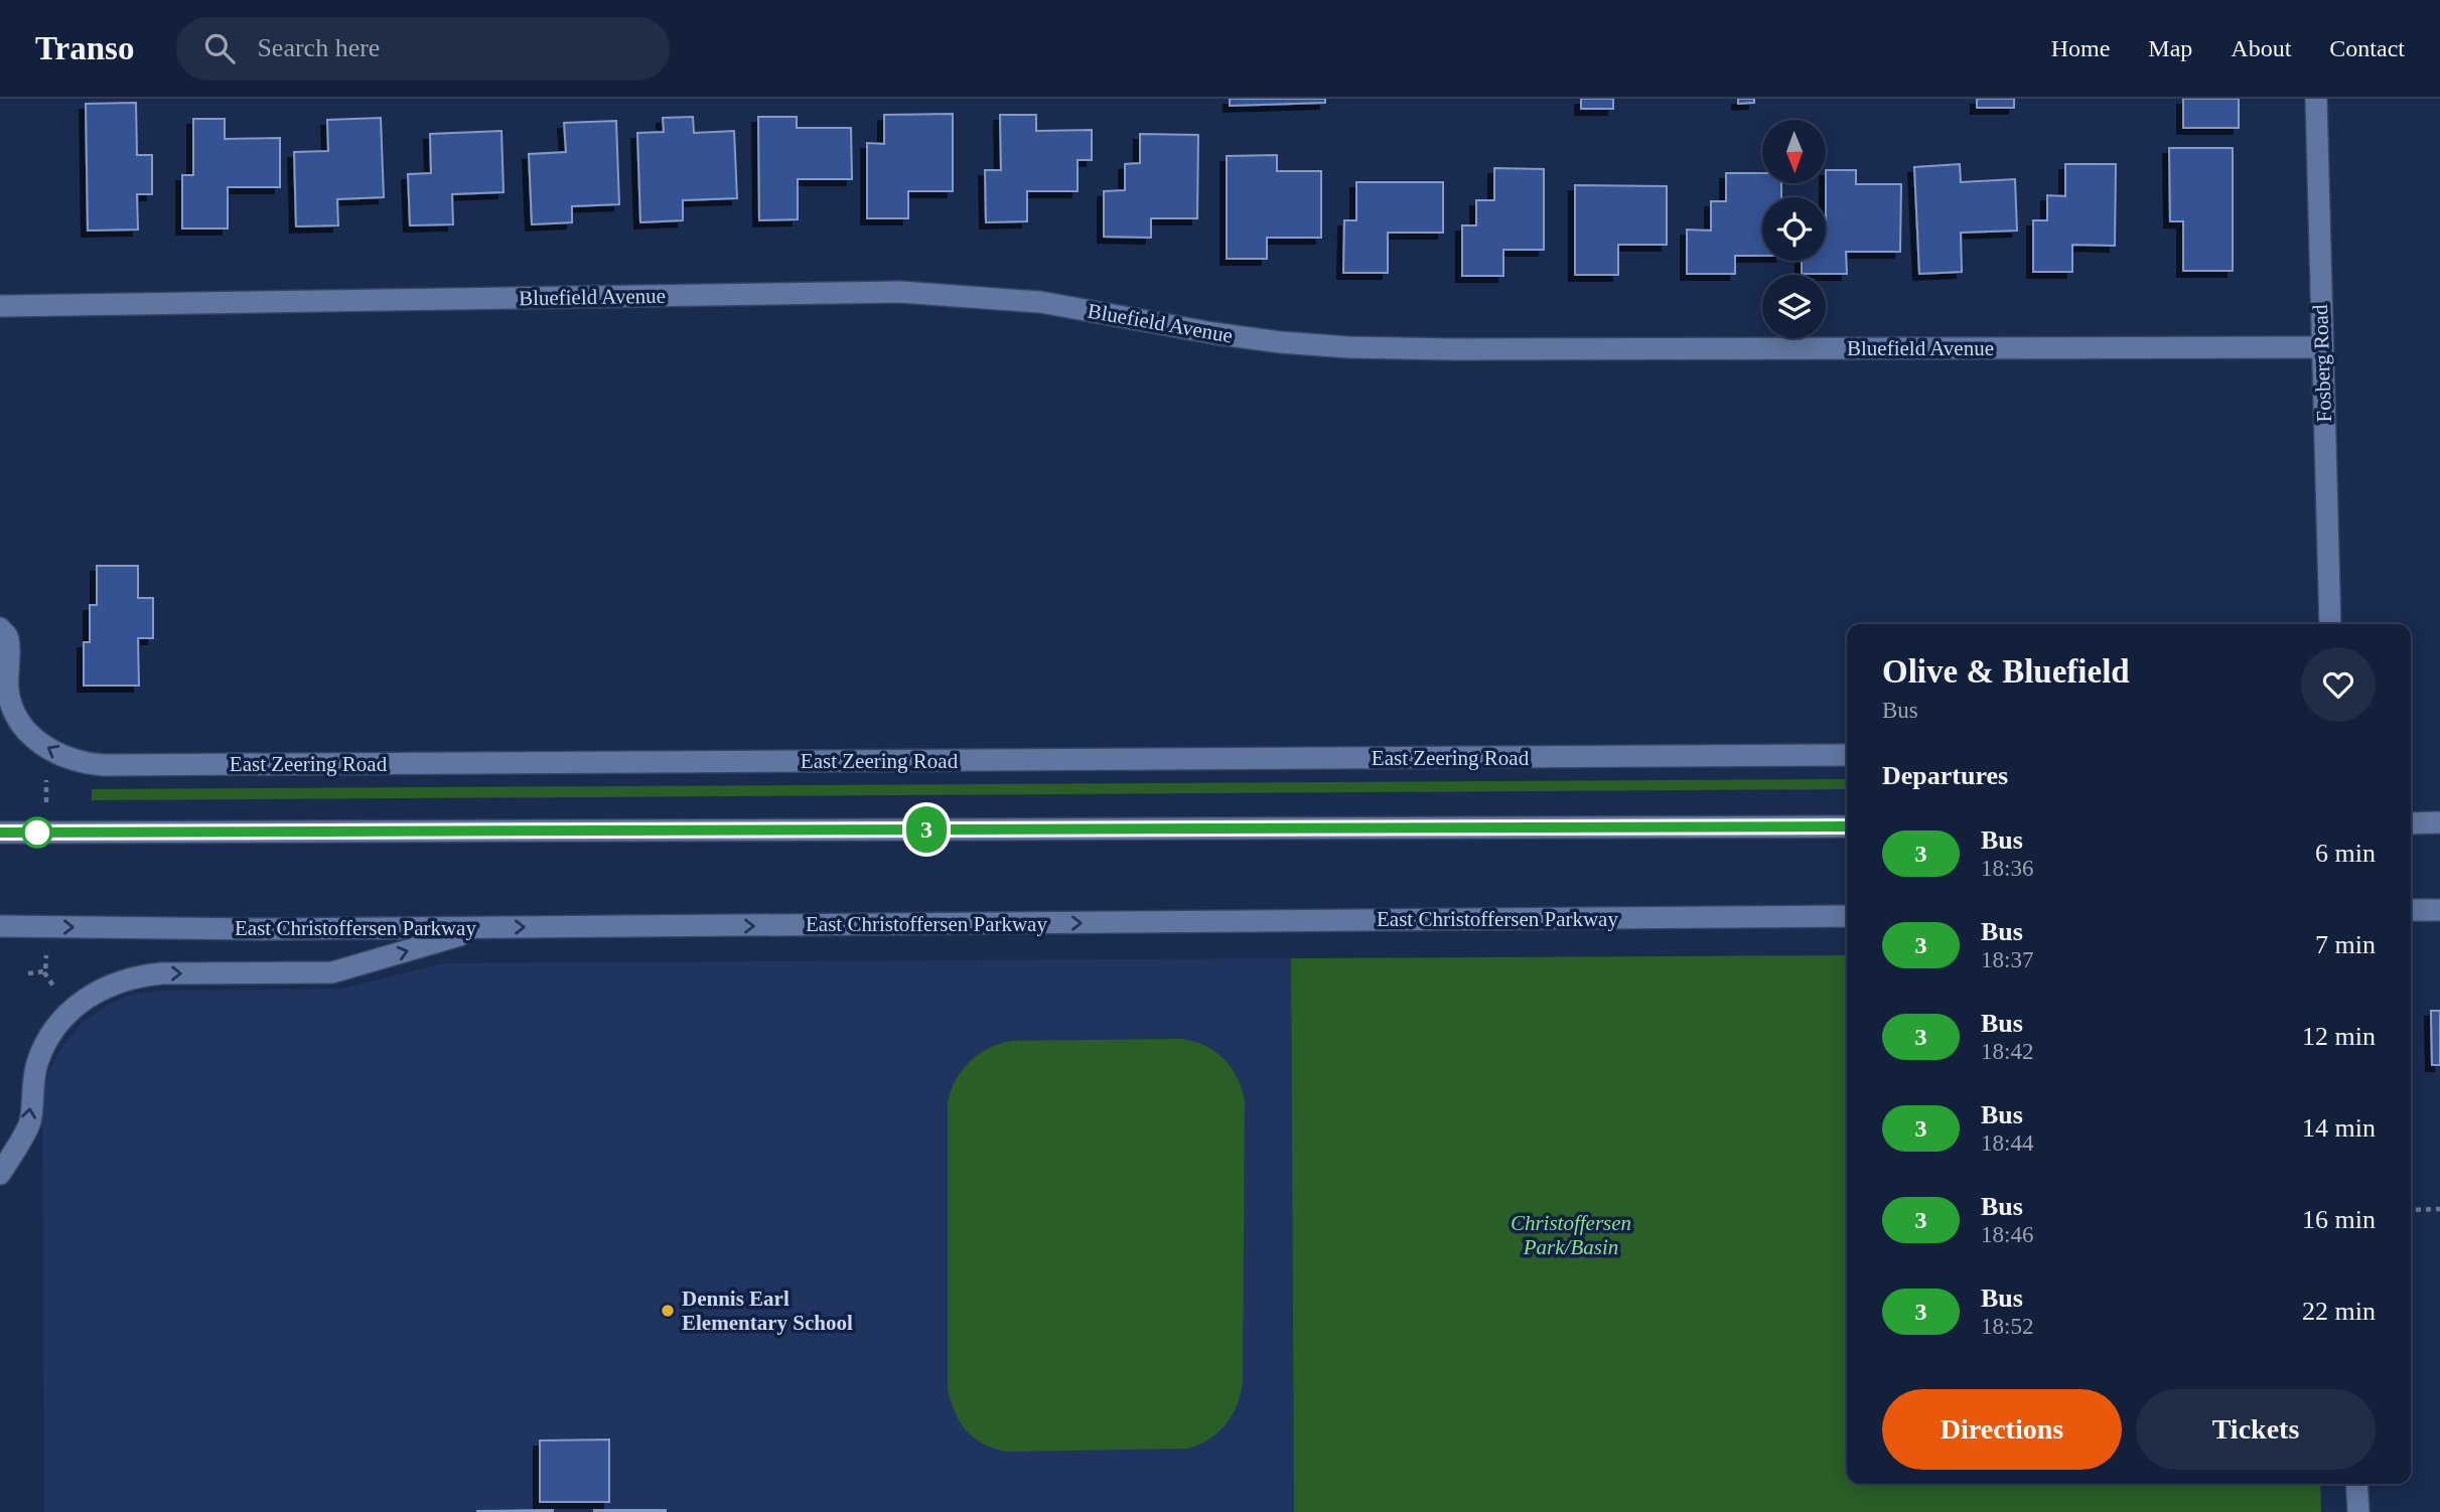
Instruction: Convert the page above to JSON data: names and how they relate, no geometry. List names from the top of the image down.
{
  "streets": {
    "street": [
      "Bluefield Avenue",
      "Fosberg Road",
      "East Zeering Road",
      "East Christoffersen Parkway"
    ]
  },
  "crossings": [
    ["Bluefield Avenue", "Fosberg Road"]
  ],
  "parks": ["Christoffersen Park/Basin"],
  "places": ["Dennis Earl Elementary School"],
  "lines": ["bus line 3"],
  "north": "bottom",
  "page": {
    "header": "Transo",
    "search": "Search here",
    "nav": [
      "Home",
      "Map",
      "About",
      "Contact"
    ],
    "on_map": "3",
    "heading": [
      ["Olive & Bluefield", "Bus"],
      "Departures"
    ],
    "list": [
      {
        "mark": "3",
        "name": "Bus",
        "note": "18:36",
        "value": "6 min"
      },
      {
        "mark": "3",
        "name": "Bus",
        "note": "18:37",
        "value": "7 min"
      },
      {
        "mark": "3",
        "name": "Bus",
        "note": "18:42",
        "value": "12 min"
      },
      {
        "mark": "3",
        "name": "Bus",
        "note": "18:44",
        "value": "14 min"
      },
      {
        "mark": "3",
        "name": "Bus",
        "note": "18:46",
        "value": "16 min"
      },
      {
        "mark": "3",
        "name": "Bus",
        "note": "18:52",
        "value": "22 min"
      }
    ],
    "buttons": ["Directions", "Tickets"]
  }
}
